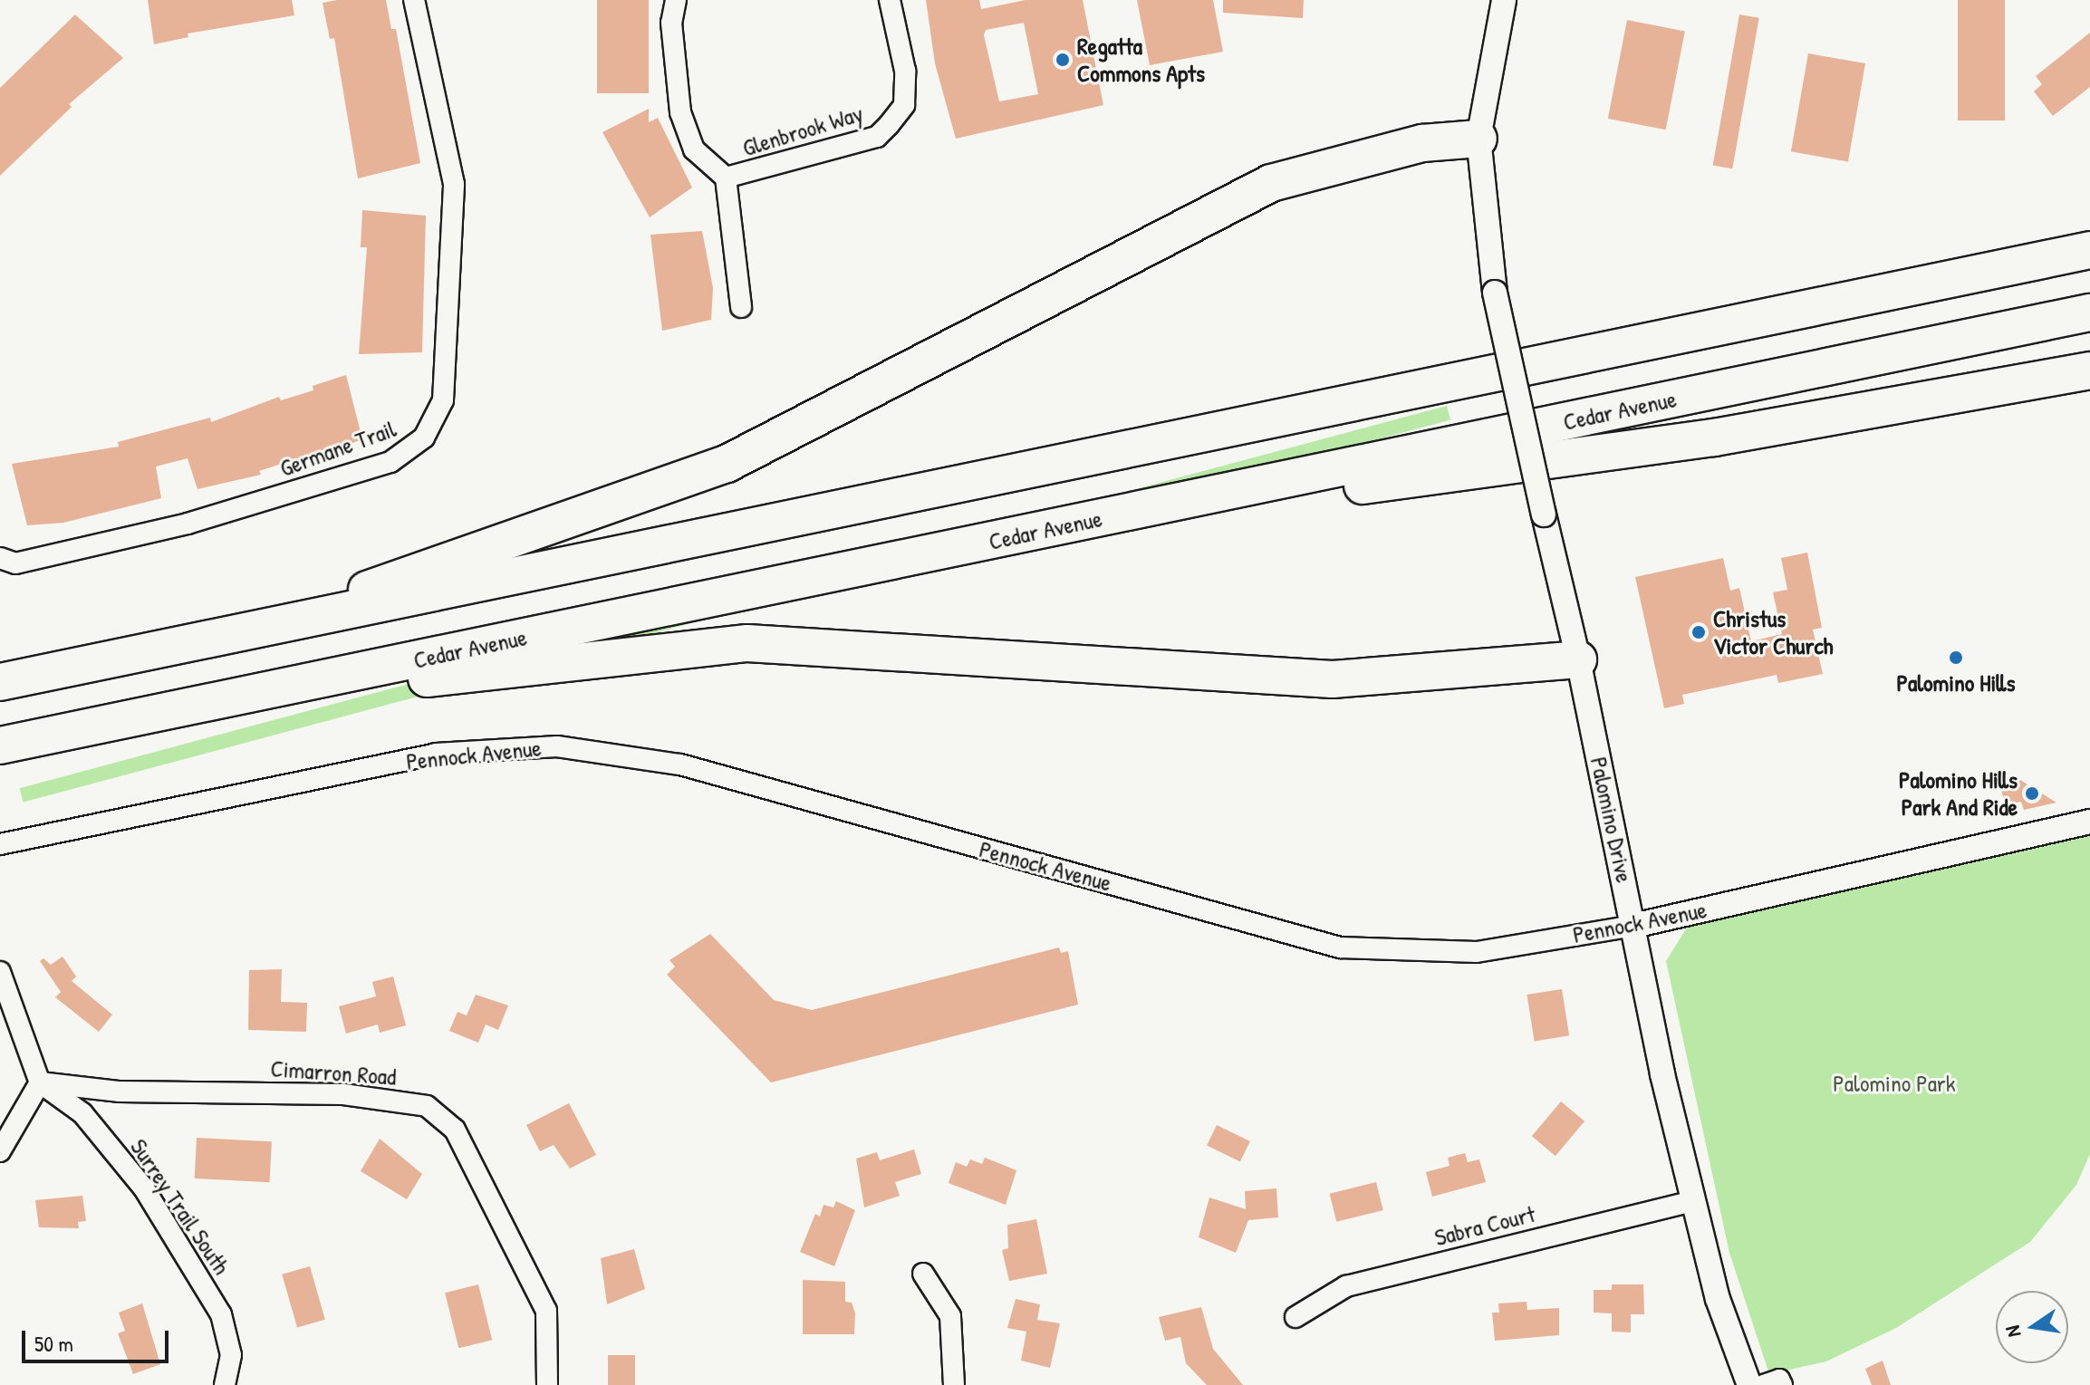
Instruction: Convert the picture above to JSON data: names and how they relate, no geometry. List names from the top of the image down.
{
  "streets": {
    "highway": ["Cedar Avenue"],
    "street": [
      "Glenbrook Way",
      "Germane Trail",
      "Pennock Avenue",
      "Palomino Drive",
      "Cimarron Road",
      "Surrey Trail South",
      "Sabra Court"
    ]
  },
  "crossings": [
    ["Pennock Avenue", "Palomino Drive"],
    ["Palomino Drive", "Sabra Court"],
    ["Cimarron Road", "Surrey Trail South"]
  ],
  "parks": ["Palomino Park"],
  "places": [
    "Regatta Commons Apts",
    "Christus Victor Church",
    "Palomino Hills",
    "Palomino Hills Park And Ride"
  ],
  "scale_bar": "50 m",
  "north": "left"
}
